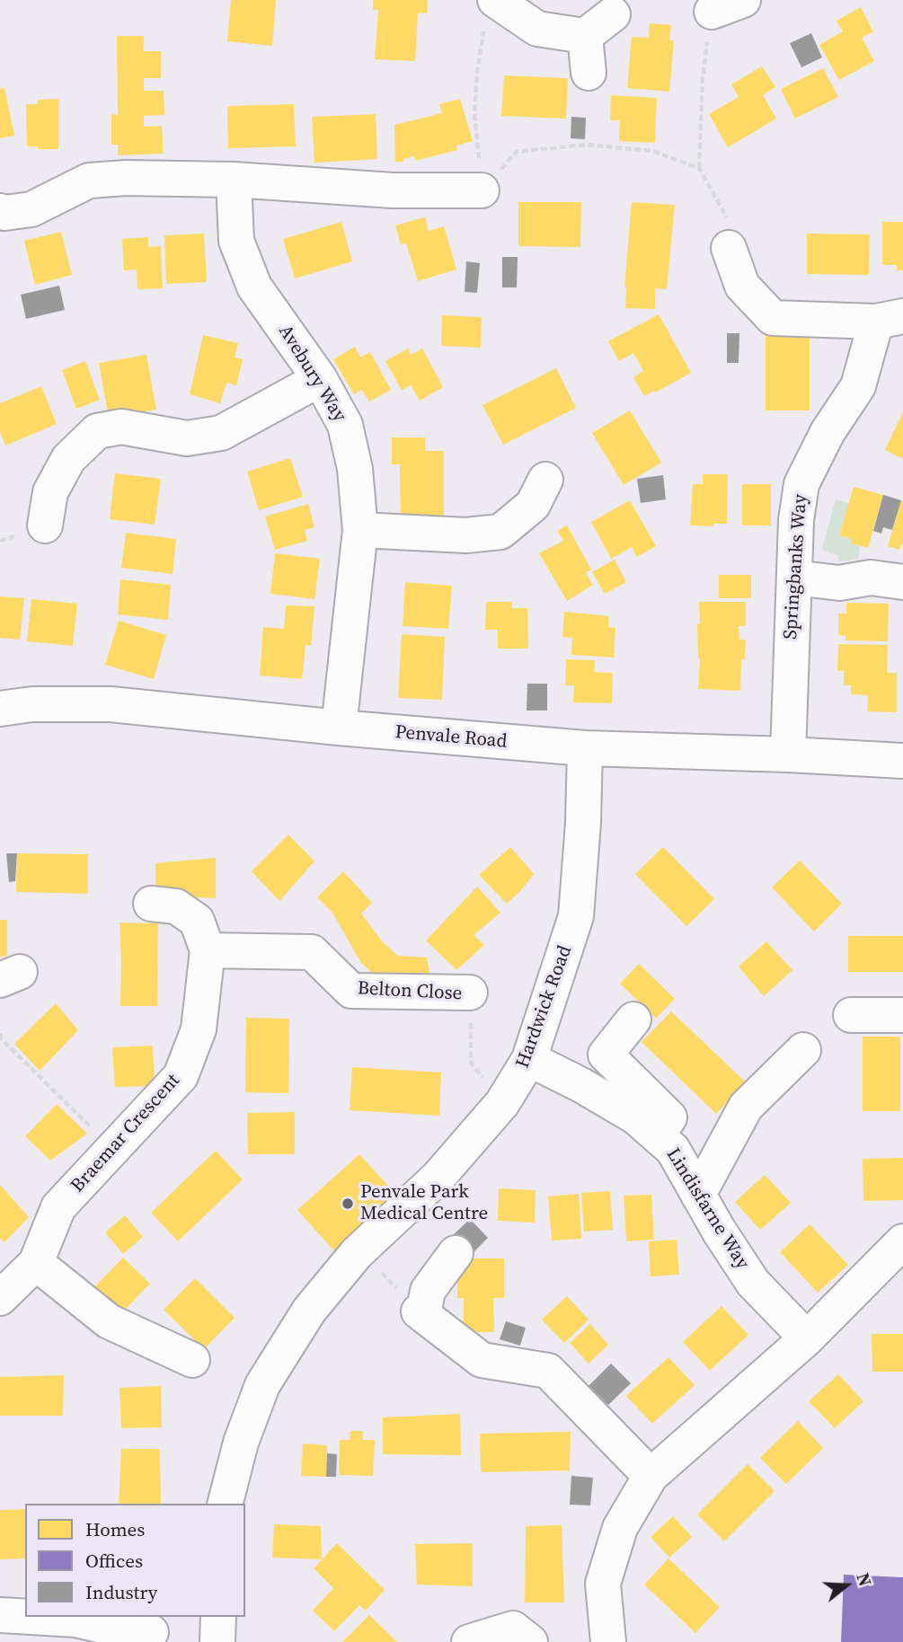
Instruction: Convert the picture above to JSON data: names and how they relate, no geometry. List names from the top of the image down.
{
  "streets": {
    "street": [
      "Avebury Way",
      "Springbanks Way",
      "Penvale Road",
      "Belton Close",
      "Hardwick Road",
      "Braemar Crescent",
      "Lindisfarne Way"
    ]
  },
  "crossings": [
    ["Avebury Way", "Penvale Road"],
    ["Springbanks Way", "Penvale Road"],
    ["Penvale Road", "Hardwick Road"],
    ["Belton Close", "Hardwick Road"],
    ["Belton Close", "Braemar Crescent"],
    ["Hardwick Road", "Lindisfarne Way"]
  ],
  "places": ["Penvale Park Medical Centre"],
  "legend": ["Homes", "Offices", "Industry"],
  "north": "right"
}
